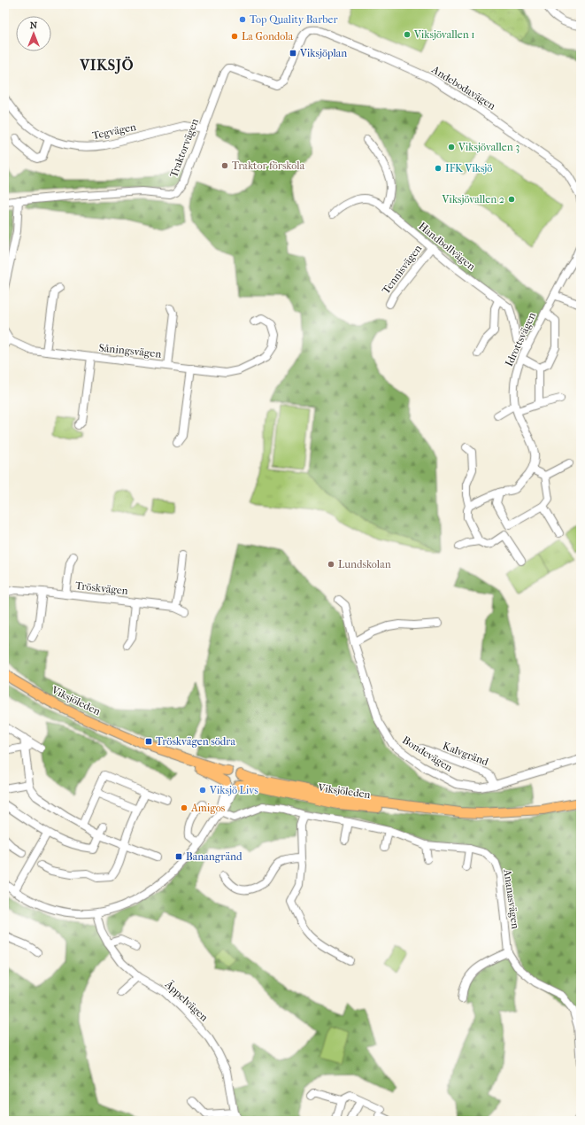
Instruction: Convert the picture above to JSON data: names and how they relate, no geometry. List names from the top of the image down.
{
  "streets": {
    "main road": ["Viksjöleden"],
    "street": [
      "Andebodavägen",
      "Tegvägen",
      "Traktorvägen",
      "Handbollvägen",
      "Tennisvägen",
      "Idrottsvägen",
      "Såningsvägen",
      "Tröskvägen",
      "Bondevägen",
      "Kalvgränd",
      "Ananasvägen",
      "Äppelvägen"
    ]
  },
  "crossings": [
    ["Andebodavägen", "Traktorvägen"],
    ["Tegvägen", "Traktorvägen"],
    ["Handbollvägen", "Tennisvägen"],
    ["Handbollvägen", "Idrottsvägen"],
    ["Bondevägen", "Kalvgränd"]
  ],
  "districts": ["VIKSJÖ"],
  "places": {
    "other": [
      "Top Quality Barber",
      "Viksjövallen 1",
      "La Gondola",
      "Viksjövallen 3",
      "Traktor förskola",
      "IFK Viksjö",
      "Viksjövallen 2",
      "Lundskolan",
      "Viksjö Livs",
      "Amigos"
    ],
    "transit": ["Viksjöplan", "Tröskvägen södra", "Banangränd"]
  },
  "north": "top"
}
